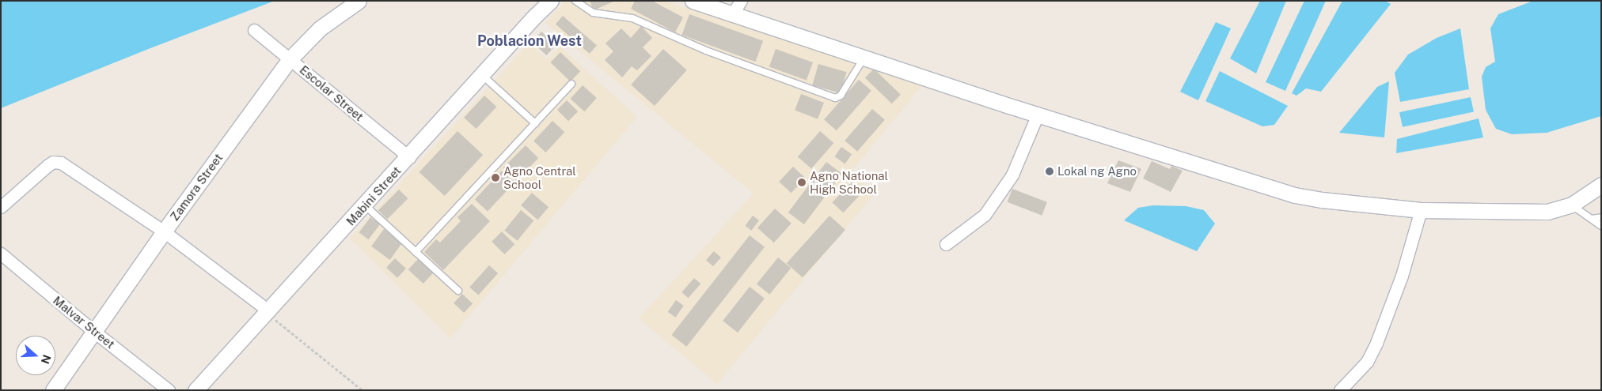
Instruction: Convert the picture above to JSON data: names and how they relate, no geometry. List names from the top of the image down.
{
  "streets": {
    "street": [
      "Escolar Street",
      "Zamora Street",
      "Mabini Street",
      "Malvar Street"
    ]
  },
  "crossings": [
    ["Escolar Street", "Zamora Street"],
    ["Escolar Street", "Mabini Street"],
    ["Zamora Street", "Malvar Street"]
  ],
  "districts": ["Poblacion West"],
  "places": ["Lokal ng Agno", "Agno Central School", "Agno National High School"],
  "north": "right"
}
